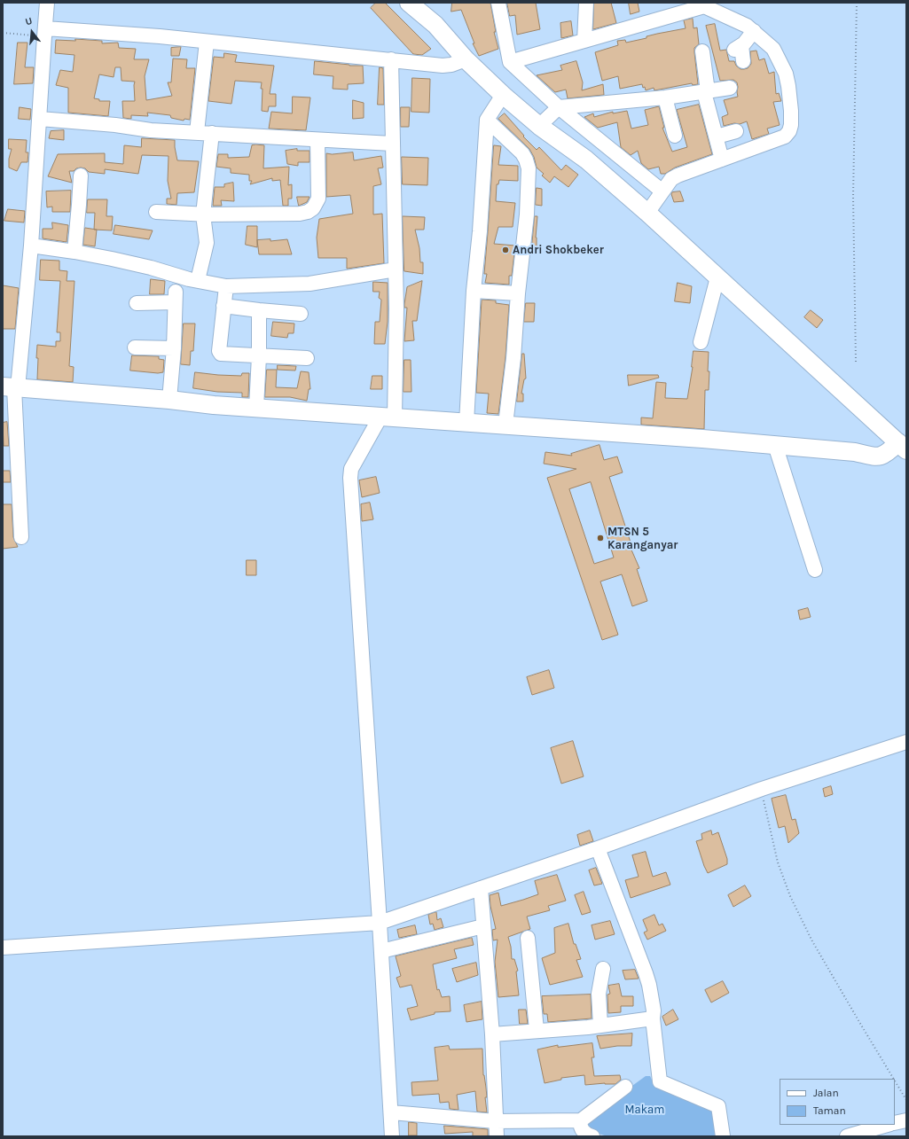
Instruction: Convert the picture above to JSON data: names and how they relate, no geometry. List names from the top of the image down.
{
  "parks": ["Makam"],
  "places": ["Andri Shokbeker", "MTSN 5 Karanganyar"],
  "legend": ["Jalan", "Taman"],
  "north": "top"
}
